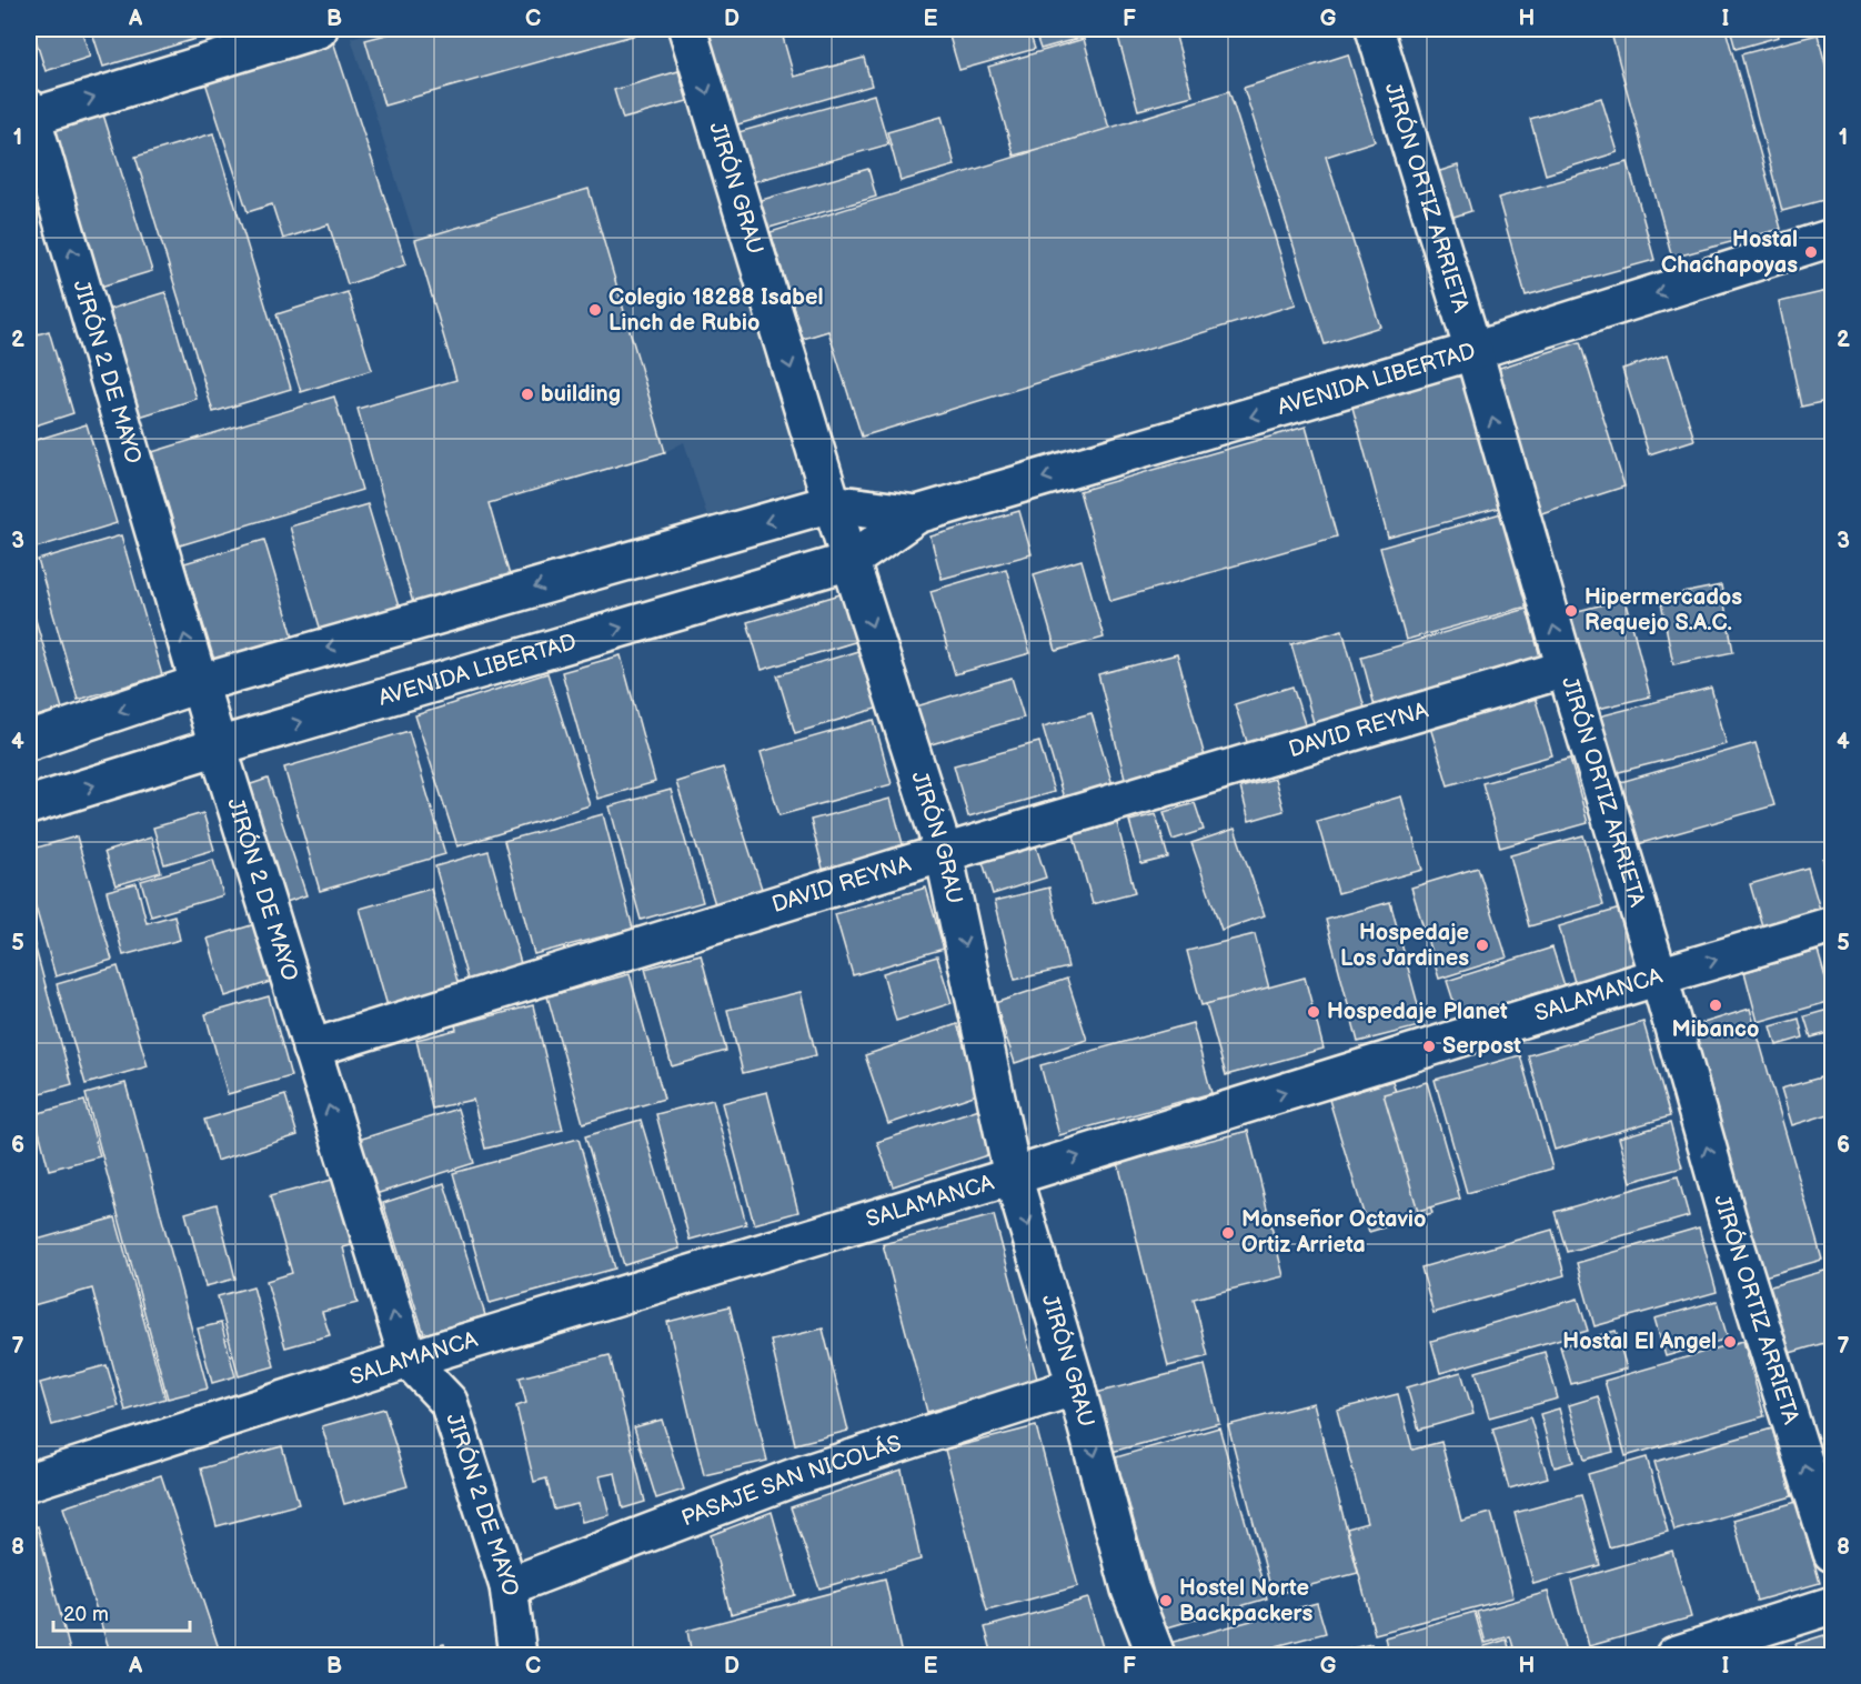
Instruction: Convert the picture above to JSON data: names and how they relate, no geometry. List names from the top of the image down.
{
  "streets": {
    "main road": [
      "JIRÓN GRAU",
      "JIRÓN ORTIZ ARRIETA",
      "JIRÓN 2 DE MAYO",
      "AVENIDA LIBERTAD",
      "DAVID REYNA",
      "SALAMANCA",
      "PASAJE SAN NICOLÁS"
    ]
  },
  "crossings": [
    ["JIRÓN GRAU", "AVENIDA LIBERTAD"],
    ["JIRÓN GRAU", "DAVID REYNA"],
    ["JIRÓN GRAU", "SALAMANCA"],
    ["JIRÓN GRAU", "PASAJE SAN NICOLÁS"],
    ["JIRÓN ORTIZ ARRIETA", "AVENIDA LIBERTAD"],
    ["JIRÓN ORTIZ ARRIETA", "DAVID REYNA"],
    ["JIRÓN ORTIZ ARRIETA", "SALAMANCA"],
    ["JIRÓN 2 DE MAYO", "AVENIDA LIBERTAD"],
    ["JIRÓN 2 DE MAYO", "DAVID REYNA"],
    ["JIRÓN 2 DE MAYO", "SALAMANCA"],
    ["JIRÓN 2 DE MAYO", "PASAJE SAN NICOLÁS"]
  ],
  "one_way": [
    "JIRÓN GRAU",
    "JIRÓN ORTIZ ARRIETA",
    "JIRÓN 2 DE MAYO",
    "SALAMANCA"
  ],
  "places": [
    "Hostal Chachapoyas",
    "Colegio 18288 Isabel Linch de Rubio",
    "building",
    "Hipermercados Requejo S.A.C.",
    "Hospedaje Los Jardines",
    "Mibanco",
    "Hospedaje Planet",
    "Serpost",
    "Monseñor Octavio Ortiz Arrieta",
    "Hostal El Angel",
    "Hostel Norte Backpackers"
  ],
  "scale_bar": "20 m",
  "grid": {
    "columns": [
      "A",
      "B",
      "C",
      "D",
      "E",
      "F",
      "G",
      "H",
      "I"
    ],
    "rows": [
      "1",
      "2",
      "3",
      "4",
      "5",
      "6",
      "7",
      "8"
    ]
  }
}
